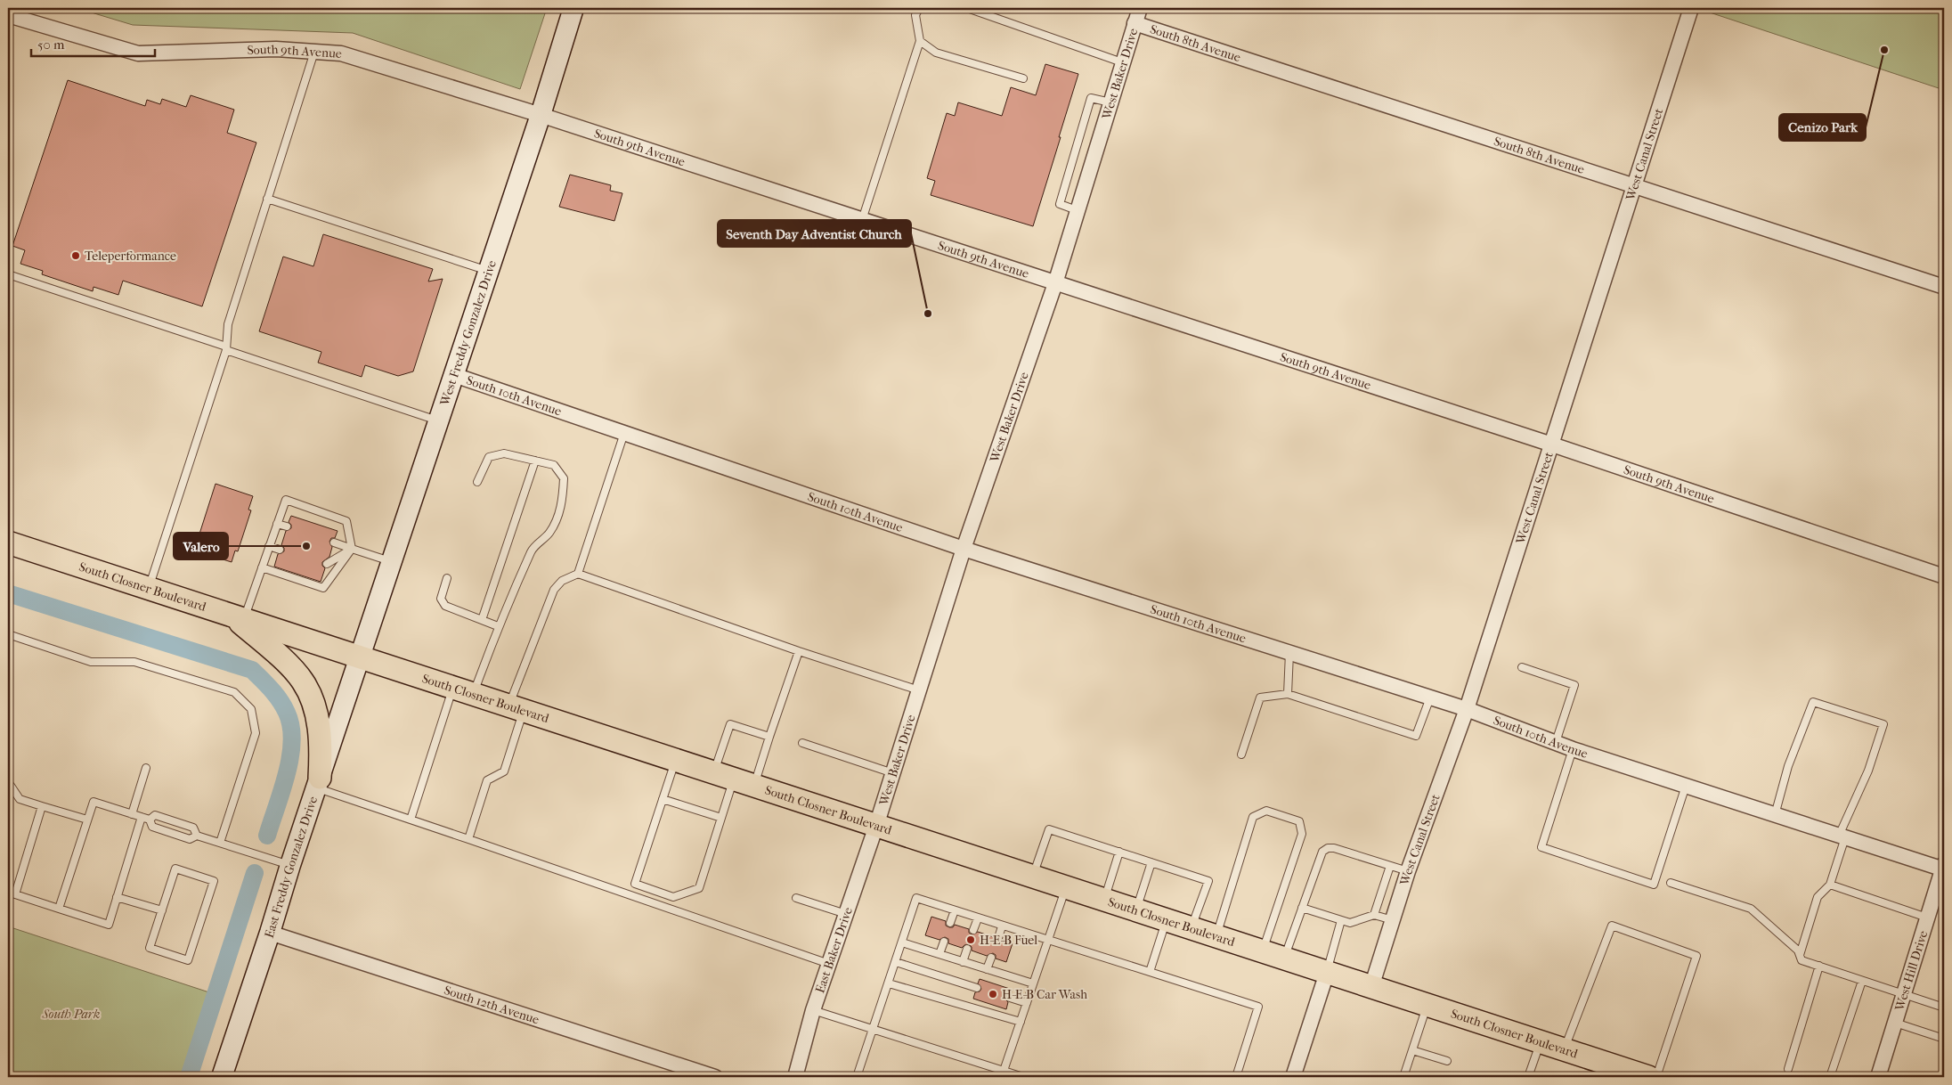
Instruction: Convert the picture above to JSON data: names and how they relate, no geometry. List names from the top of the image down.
{
  "streets": {
    "main road": ["West Freddy Gonzalez Drive", "South Closner Boulevard", "East Freddy Gonzalez Drive"],
    "street": [
      "South 8th Avenue",
      "South 9th Avenue",
      "West Baker Drive",
      "West Canal Street",
      "South 10th Avenue",
      "East Baker Drive",
      "West Hill Drive",
      "South 12th Avenue"
    ]
  },
  "crossings": [
    ["South 8th Avenue", "West Baker Drive"],
    ["South 8th Avenue", "West Canal Street"],
    ["South 9th Avenue", "West Baker Drive"],
    ["South 9th Avenue", "West Canal Street"],
    ["South 9th Avenue", "West Freddy Gonzalez Drive"],
    ["West Baker Drive", "South 10th Avenue"],
    ["West Baker Drive", "South Closner Boulevard"],
    ["West Baker Drive", "East Baker Drive"],
    ["West Canal Street", "South 10th Avenue"],
    ["West Canal Street", "South Closner Boulevard"],
    ["West Freddy Gonzalez Drive", "South 10th Avenue"],
    ["West Freddy Gonzalez Drive", "South Closner Boulevard"],
    ["West Freddy Gonzalez Drive", "East Freddy Gonzalez Drive"],
    ["South 10th Avenue", "West Hill Drive"],
    ["South Closner Boulevard", "East Freddy Gonzalez Drive"],
    ["South Closner Boulevard", "East Baker Drive"],
    ["East Freddy Gonzalez Drive", "South 12th Avenue"]
  ],
  "parks": ["South Park"],
  "places": [
    "Cenizo Park",
    "Teleperformance",
    "Seventh Day Adventist Church",
    "Valero",
    "H-E-B Fuel",
    "H-E-B Car Wash"
  ],
  "scale_bar": "50 m"
}
